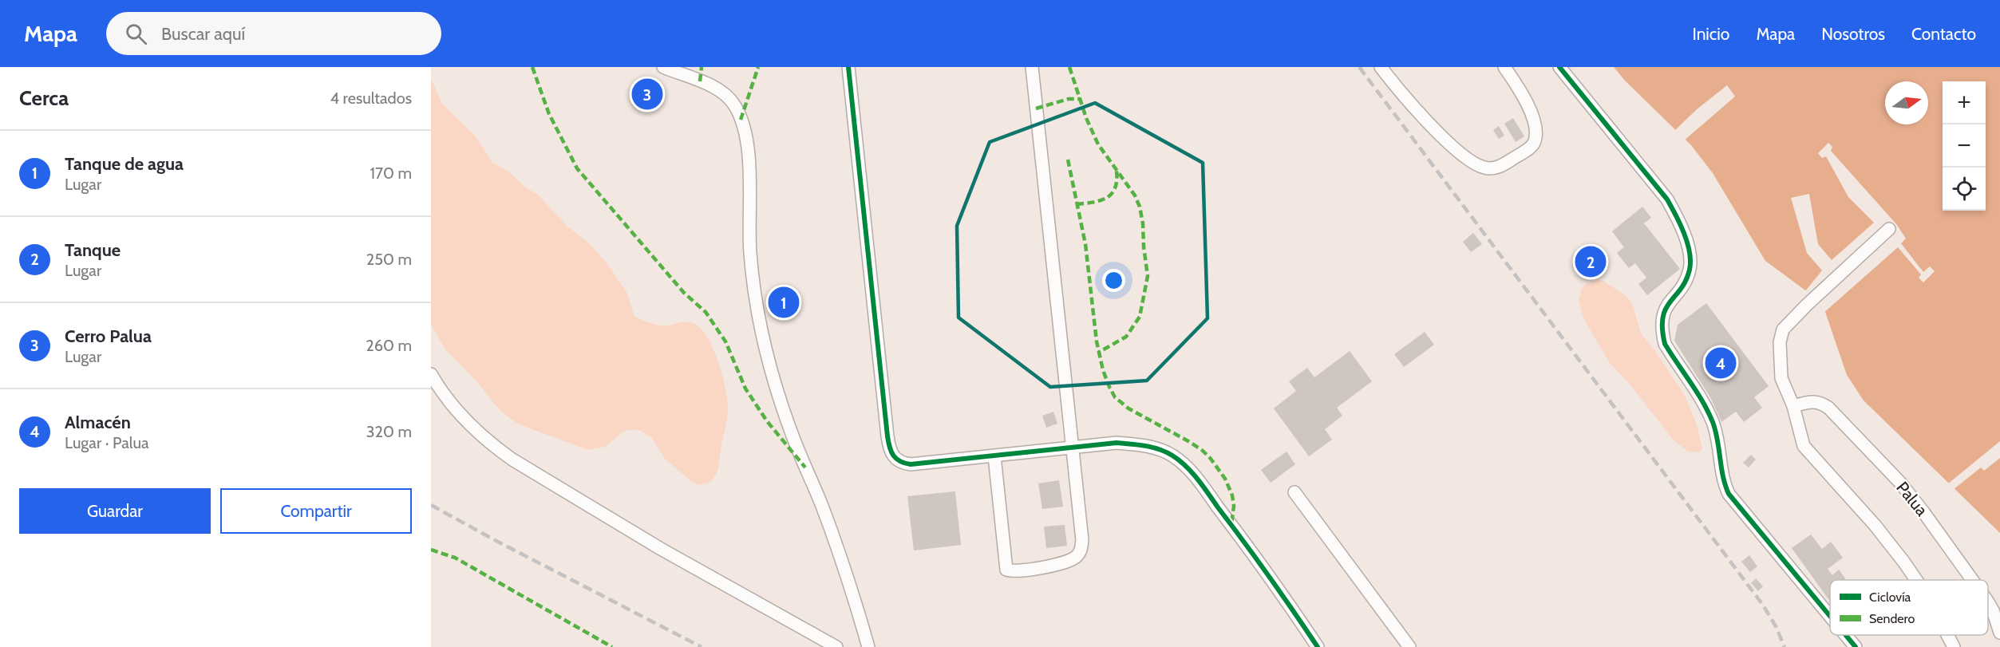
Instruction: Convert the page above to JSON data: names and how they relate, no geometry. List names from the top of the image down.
{
  "streets": {
    "street": ["Palua"]
  },
  "legend": ["Ciclovía", "Sendero"],
  "north": "right",
  "page": {
    "header": "Mapa",
    "search": "Buscar aquí",
    "nav": [
      "Inicio",
      "Mapa",
      "Nosotros",
      "Contacto"
    ],
    "heading": ["Cerca", "4 resultados"],
    "pins": [
      "3",
      "2",
      "1",
      "4"
    ],
    "map_buttons": ["+", "−"],
    "list": [
      {
        "mark": "1",
        "name": "Tanque de agua",
        "note": "Lugar",
        "value": "170 m"
      },
      {
        "mark": "2",
        "name": "Tanque",
        "note": "Lugar",
        "value": "250 m"
      },
      {
        "mark": "3",
        "name": "Cerro Palua",
        "note": "Lugar",
        "value": "260 m"
      },
      {
        "mark": "4",
        "name": "Almacén",
        "note": "Lugar · Palua",
        "value": "320 m"
      }
    ],
    "buttons": ["Guardar", "Compartir"]
  }
}
